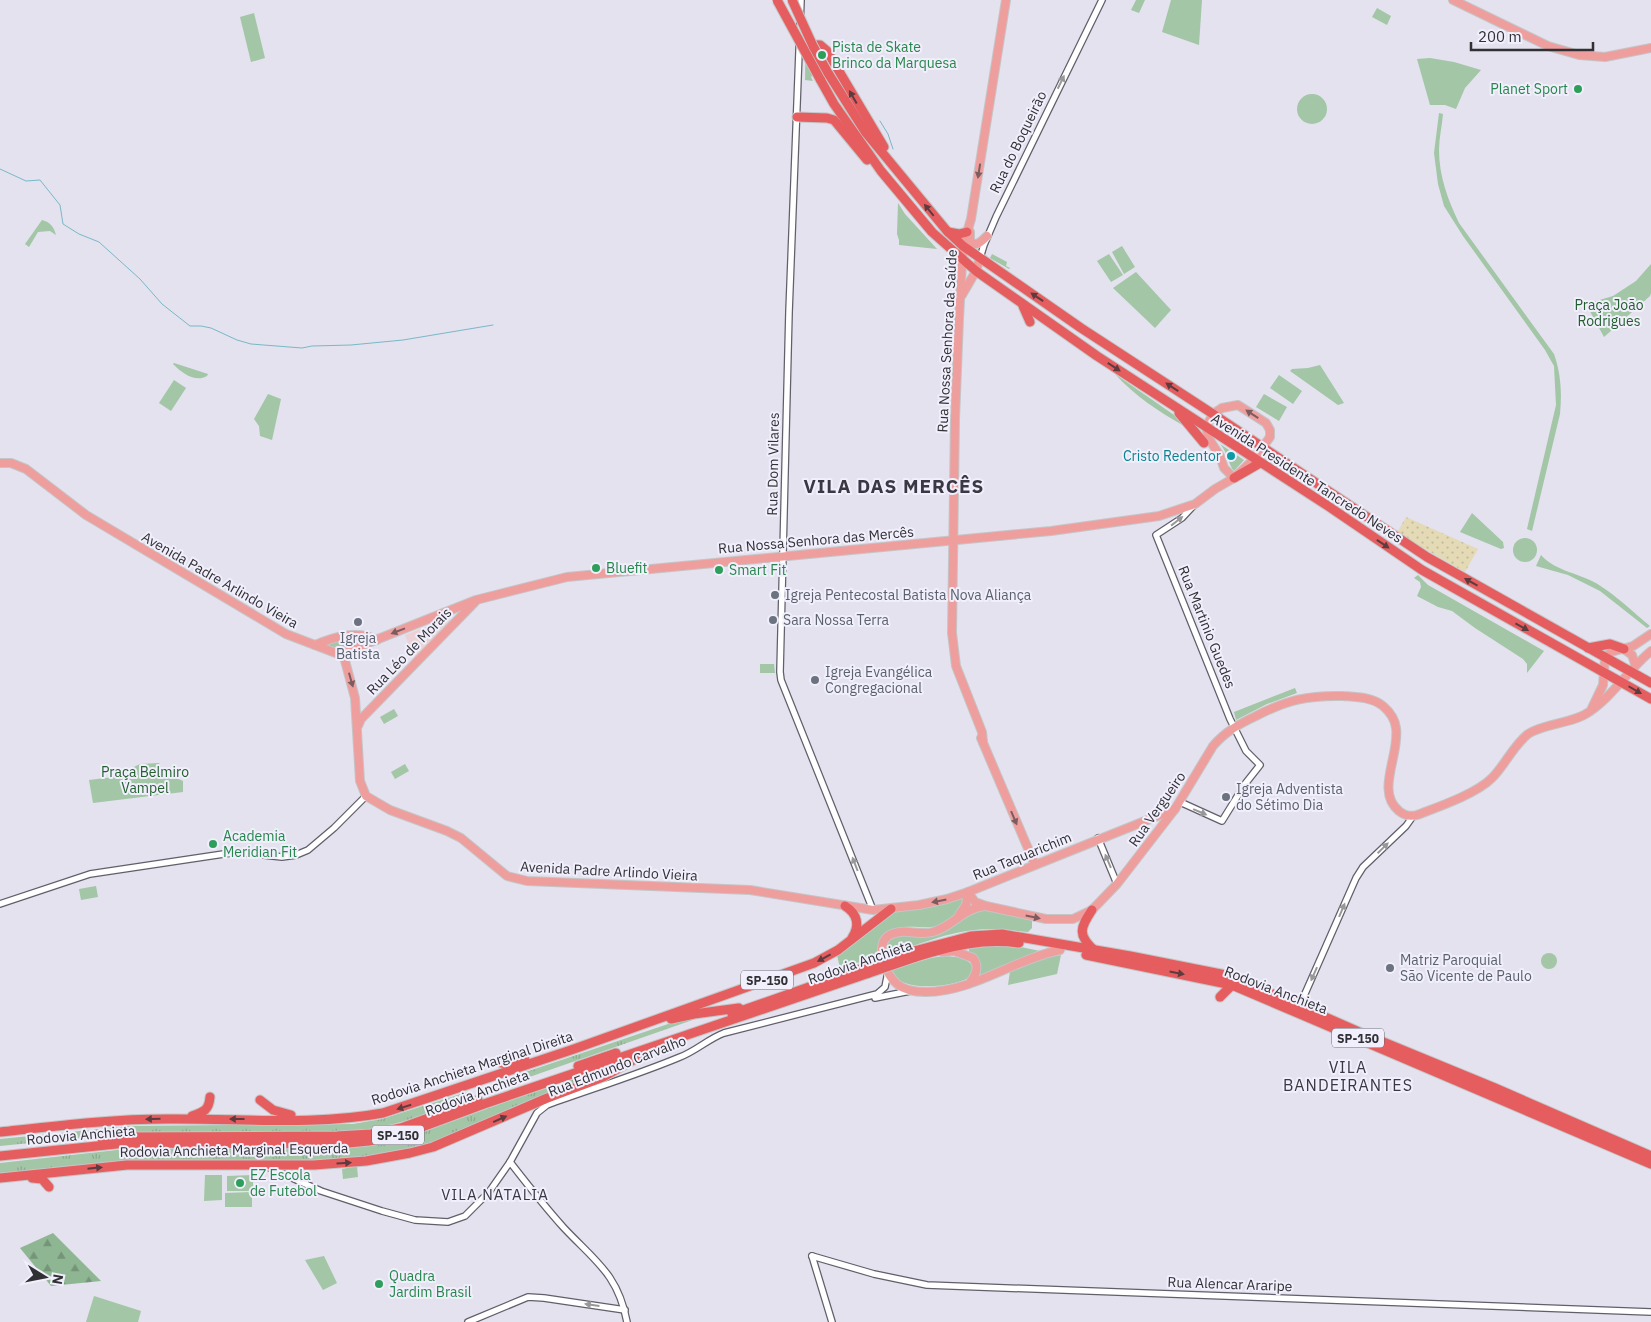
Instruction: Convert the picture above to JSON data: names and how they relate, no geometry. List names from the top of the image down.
{
  "streets": {
    "highway": [
      "Avenida Presidente Tancredo Neves",
      "Rodovia Anchieta",
      "SP-150",
      "Rodovia Anchieta Marginal Direita",
      "Rodovia Anchieta Marginal Esquerda"
    ],
    "main road": [
      "Rua do Boqueirão",
      "Rua Nossa Senhora da Saúde",
      "Rua Nossa Senhora das Mercês",
      "Avenida Padre Arlindo Vieira",
      "Rua Léo de Morais",
      "Rua Vergueiro",
      "Rua Taquarichim",
      "Rua Edmundo Carvalho"
    ],
    "street": ["Rua Dom Vilares", "Rua Martinio Guedes", "Rua Alencar Araripe"]
  },
  "crossings": [
    ["Rua do Boqueirão", "Rua Nossa Senhora da Saúde"],
    ["Rua do Boqueirão", "Avenida Presidente Tancredo Neves"],
    ["Rua Nossa Senhora da Saúde", "Avenida Presidente Tancredo Neves"],
    ["Rua Nossa Senhora da Saúde", "Rua Nossa Senhora das Mercês"],
    ["Rua Nossa Senhora da Saúde", "Rua Taquarichim"],
    ["Rua Dom Vilares", "Rua Nossa Senhora das Mercês"],
    ["Rua Dom Vilares", "Avenida Padre Arlindo Vieira"],
    ["Rua Dom Vilares", "Rua Taquarichim"],
    ["Avenida Presidente Tancredo Neves", "Rua Vergueiro"],
    ["Rua Nossa Senhora das Mercês", "Avenida Padre Arlindo Vieira"],
    ["Rua Nossa Senhora das Mercês", "Rua Martinio Guedes"],
    ["Rua Nossa Senhora das Mercês", "Rua Léo de Morais"],
    ["Avenida Padre Arlindo Vieira", "Rua Léo de Morais"],
    ["Avenida Padre Arlindo Vieira", "Rua Taquarichim"],
    ["Rua Martinio Guedes", "Rua Vergueiro"],
    ["Rua Martinio Guedes", "Rua Taquarichim"],
    ["Rua Vergueiro", "Rua Taquarichim"],
    ["Rua Taquarichim", "Rodovia Anchieta Marginal Direita"],
    ["Rodovia Anchieta", "Rua Edmundo Carvalho"],
    ["Rodovia Anchieta", "Rodovia Anchieta Marginal Esquerda"],
    ["Rua Edmundo Carvalho", "Rodovia Anchieta Marginal Esquerda"]
  ],
  "one_way": [
    "Rua do Boqueirão",
    "Rua Nossa Senhora da Saúde",
    "Rua Dom Vilares",
    "Rodovia Anchieta Marginal Direita",
    "Rodovia Anchieta Marginal Esquerda"
  ],
  "districts": ["VILA DAS MERCÊS", "VILA BANDEIRANTES", "VILA NATALIA"],
  "parks": ["Praça João Rodrigues", "Praça Belmiro Vampel"],
  "places": [
    "Pista de Skate Brinco da Marquesa",
    "Planet Sport",
    "Cristo Redentor",
    "Bluefit",
    "Smart Fit",
    "Igreja Pentecostal Batista Nova Aliança",
    "Sara Nossa Terra",
    "Igreja Batista",
    "Igreja Evangélica Congregacional",
    "Igreja Adventista do Sétimo Dia",
    "Academia Meridian Fit",
    "Matriz Paroquial São Vicente de Paulo",
    "EZ Escola de Futebol",
    "Quadra Jardim Brasil"
  ],
  "scale_bar": "200 m",
  "north": "right"
}
